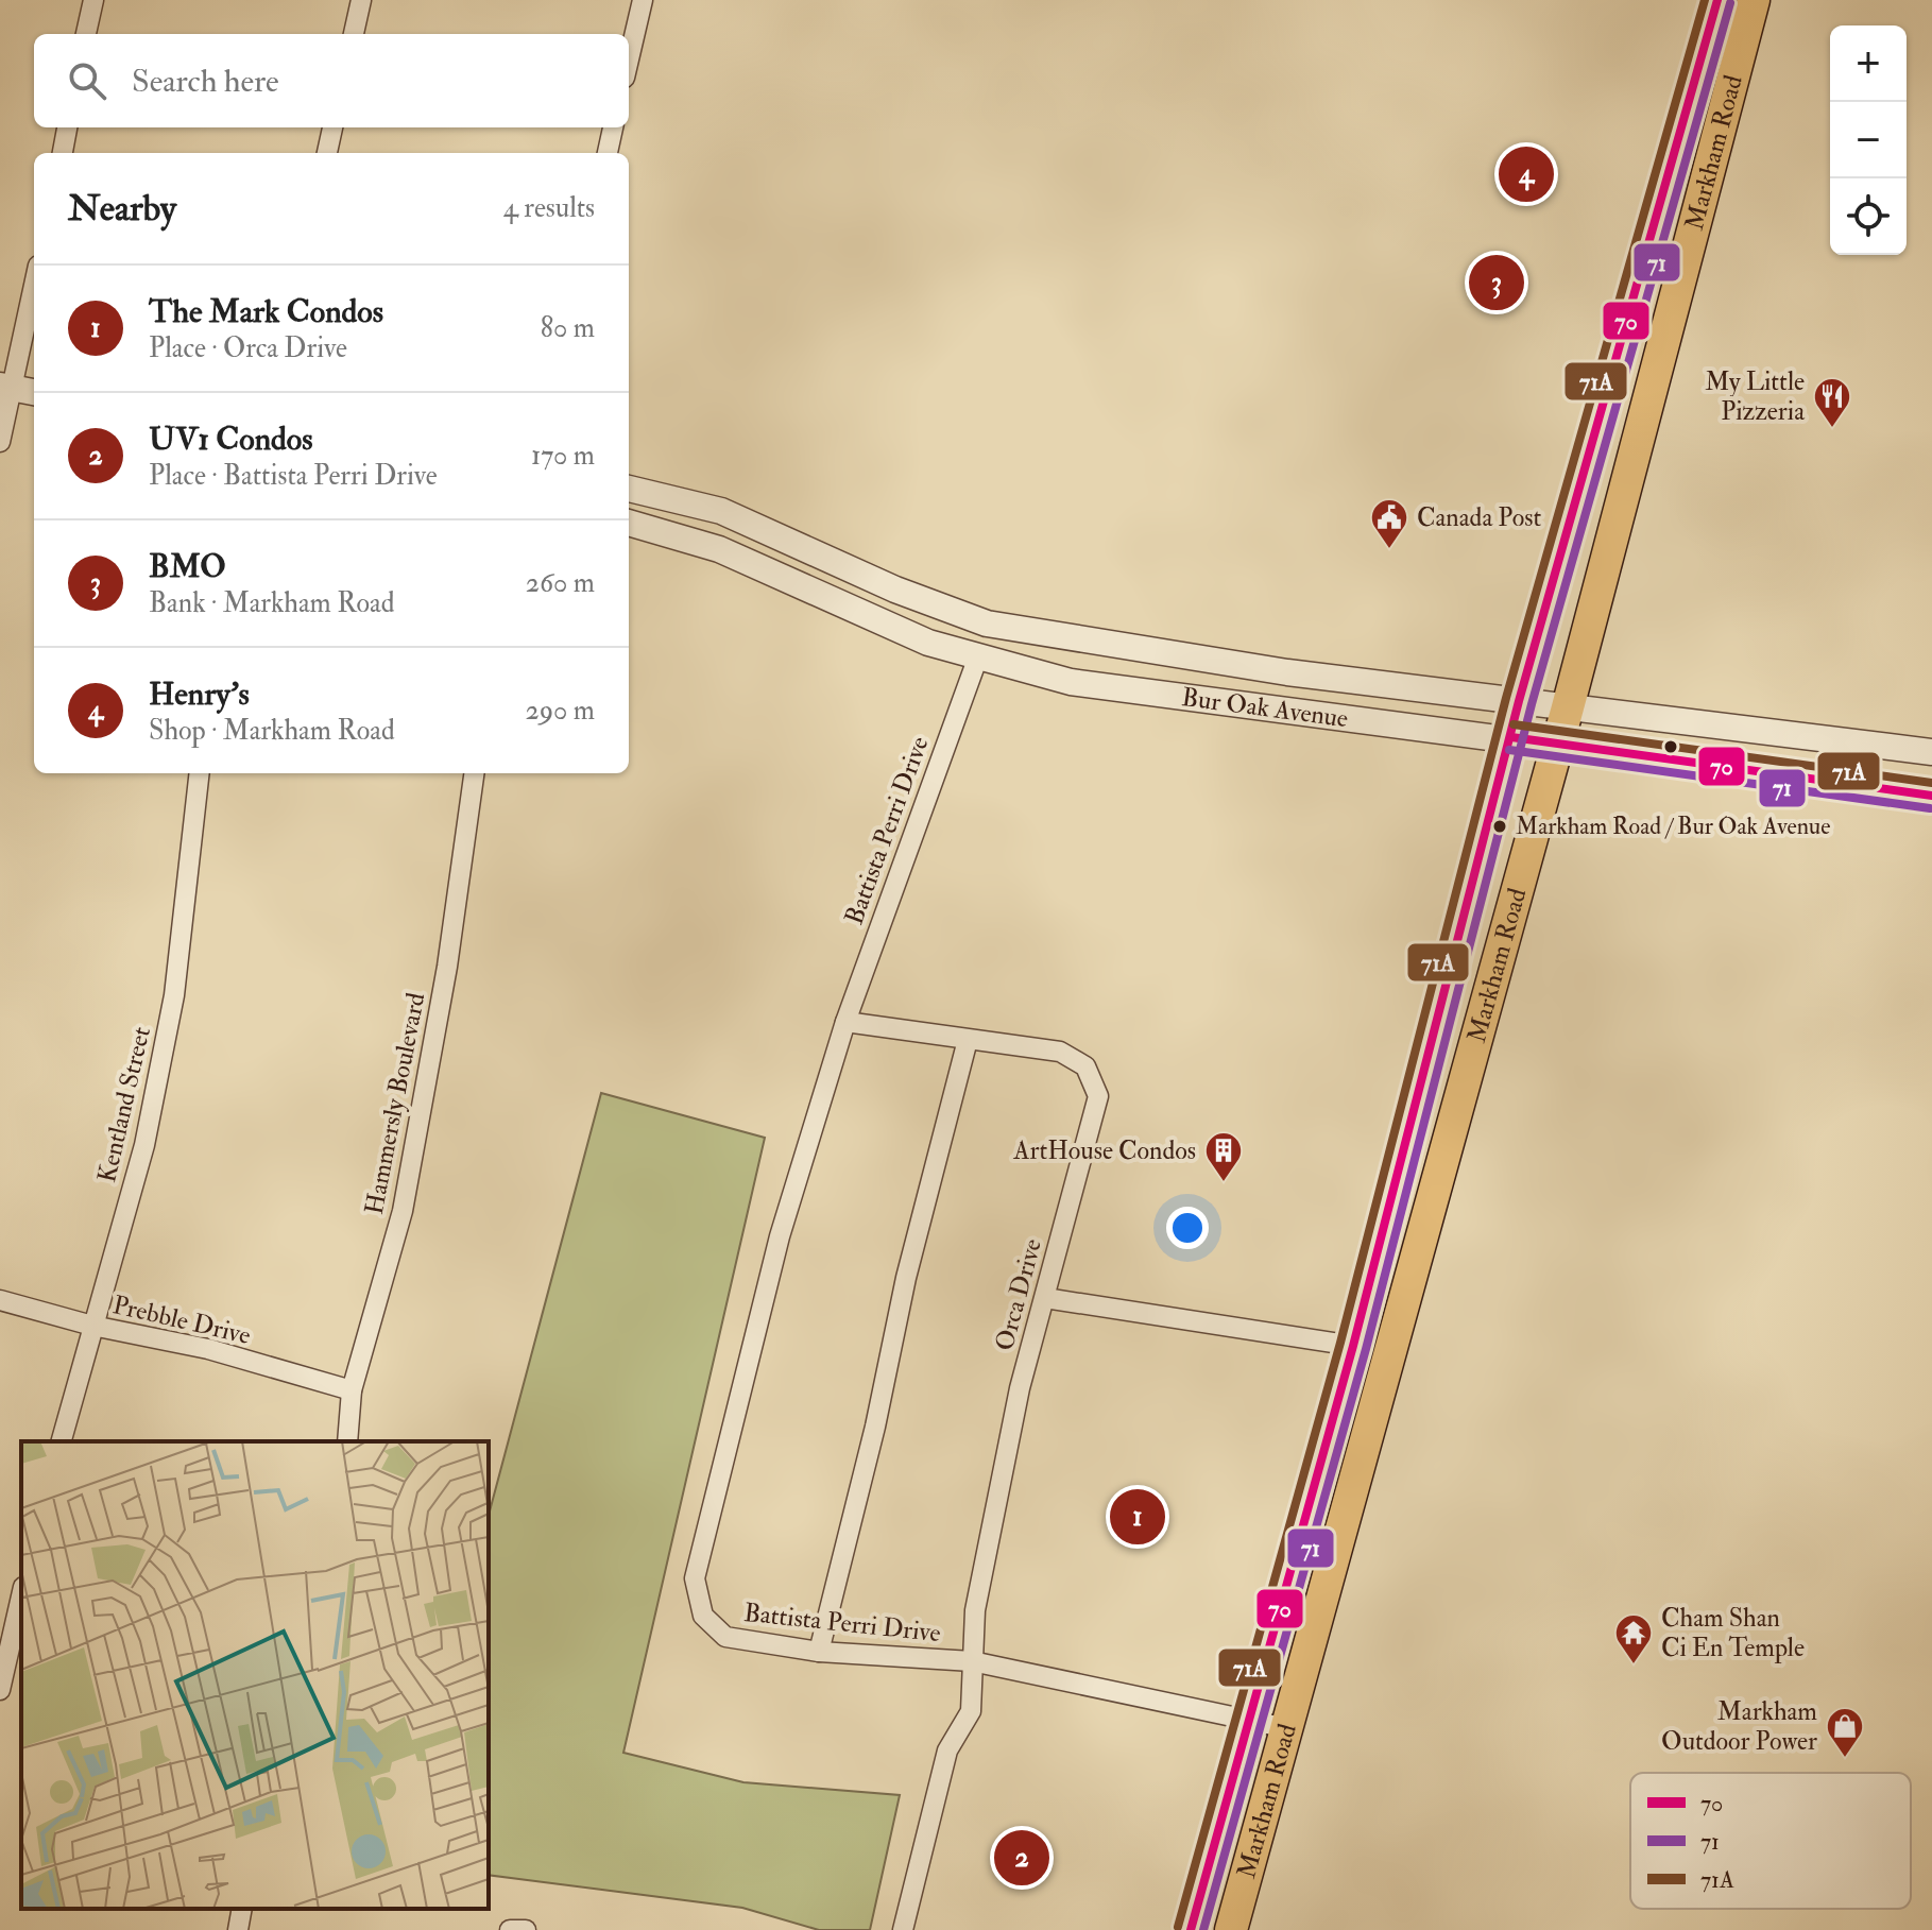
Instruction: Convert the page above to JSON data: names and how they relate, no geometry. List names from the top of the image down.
{
  "streets": {
    "main road": ["Markham Road"],
    "street": [
      "Bur Oak Avenue",
      "Battista Perri Drive",
      "Hammersly Boulevard",
      "Kentland Street",
      "Orca Drive",
      "Prebble Drive"
    ]
  },
  "crossings": [
    ["Markham Road", "Bur Oak Avenue"],
    ["Markham Road", "Battista Perri Drive"],
    ["Bur Oak Avenue", "Battista Perri Drive"],
    ["Battista Perri Drive", "Orca Drive"],
    ["Hammersly Boulevard", "Prebble Drive"],
    ["Kentland Street", "Prebble Drive"]
  ],
  "places": {
    "restaurant": ["My Little Pizzeria"],
    "public building": ["Canada Post"],
    "other": ["Markham Road / Bur Oak Avenue"],
    "building": ["ArtHouse Condos"],
    "temple": ["Cham Shan Ci En Temple"],
    "shop": ["Markham Outdoor Power"]
  },
  "lines": ["transit line 70", "transit line 71A", "transit line 71"],
  "legend": ["70", "71", "71A"],
  "page": {
    "map_buttons": ["+", "−"],
    "search": "Search here",
    "pins": [
      "4",
      "3",
      "1",
      "2"
    ],
    "heading": ["Nearby", "4 results"],
    "list": [
      {
        "mark": "1",
        "name": "The Mark Condos",
        "note": "Place · Orca Drive",
        "value": "80 m"
      },
      {
        "mark": "2",
        "name": "UV1 Condos",
        "note": "Place · Battista Perri Drive",
        "value": "170 m"
      },
      {
        "mark": "3",
        "name": "BMO",
        "note": "Bank · Markham Road",
        "value": "260 m"
      },
      {
        "mark": "4",
        "name": "Henry's",
        "note": "Shop · Markham Road",
        "value": "290 m"
      }
    ]
  }
}
